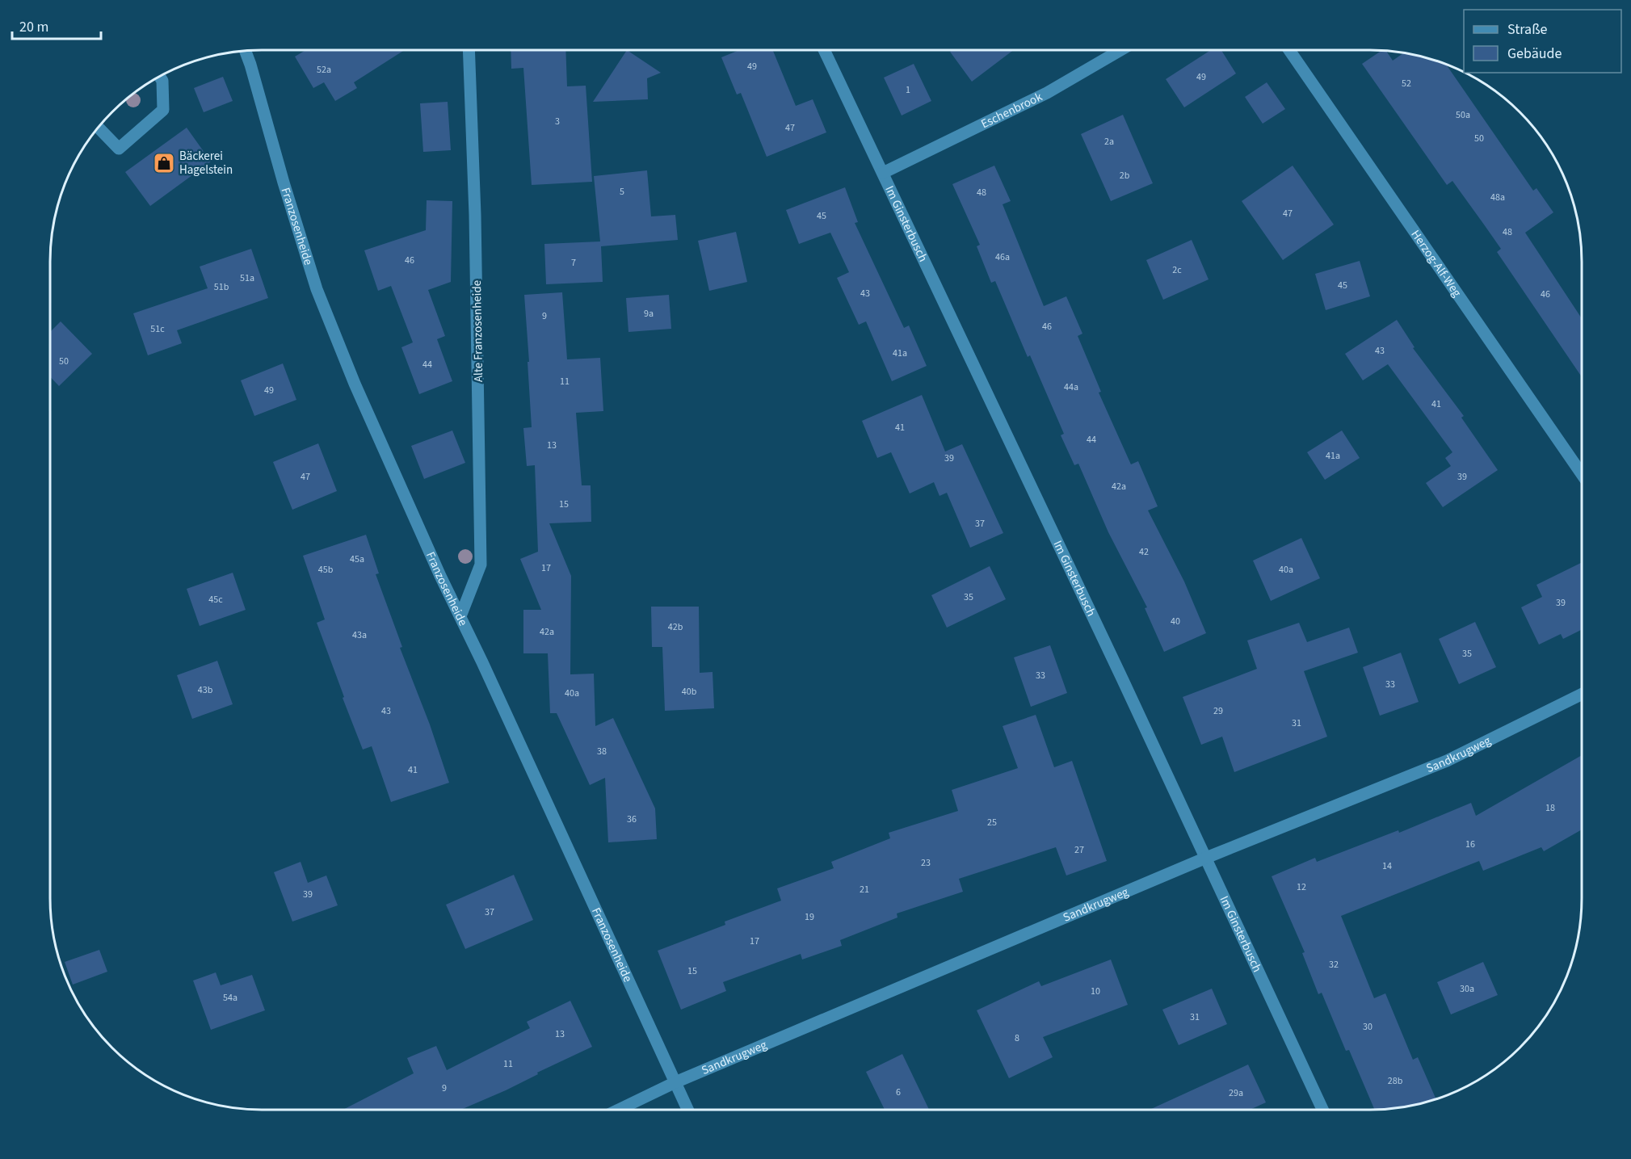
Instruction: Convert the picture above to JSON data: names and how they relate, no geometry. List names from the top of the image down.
{
  "streets": {
    "street": [
      "Eschenbrook",
      "Im Ginsterbusch",
      "Franzosenheide",
      "Herzog-Alf-Weg",
      "Alte Franzosenheide",
      "Sandkrugweg"
    ]
  },
  "crossings": [
    ["Eschenbrook", "Im Ginsterbusch"],
    ["Im Ginsterbusch", "Sandkrugweg"],
    ["Franzosenheide", "Alte Franzosenheide"],
    ["Franzosenheide", "Sandkrugweg"]
  ],
  "places": {
    "shop": ["Bäckerei Hagelstein"]
  },
  "house_numbers": [
    "49",
    "52a",
    "49",
    "52",
    "1",
    "50a",
    "3",
    "47",
    "50",
    "2a",
    "2b",
    "5",
    "48",
    "48a",
    "47",
    "45",
    "48",
    "46a",
    "46",
    "7",
    "2c",
    "51a",
    "45",
    "51b",
    "43",
    "46",
    "9a",
    "9",
    "46",
    "51c",
    "43",
    "41a",
    "50",
    "44",
    "11",
    "44a",
    "49",
    "41",
    "41",
    "44",
    "13",
    "41a",
    "39",
    "47",
    "39",
    "42a",
    "15",
    "37",
    "42",
    "45a",
    "17",
    "45b",
    "40a",
    "35",
    "45c",
    "39",
    "40",
    "42b",
    "42a",
    "43a",
    "35",
    "33",
    "33",
    "43b",
    "40b",
    "40a",
    "43",
    "29",
    "31",
    "38",
    "41",
    "18",
    "36",
    "25",
    "16",
    "27",
    "23",
    "14",
    "12",
    "21",
    "39",
    "37",
    "19",
    "17",
    "32",
    "15",
    "30a",
    "10",
    "54a",
    "31",
    "30",
    "13",
    "8",
    "11",
    "28b",
    "9",
    "6",
    "29a"
  ],
  "legend": ["Straße", "Gebäude"],
  "scale_bar": "20 m"
}
